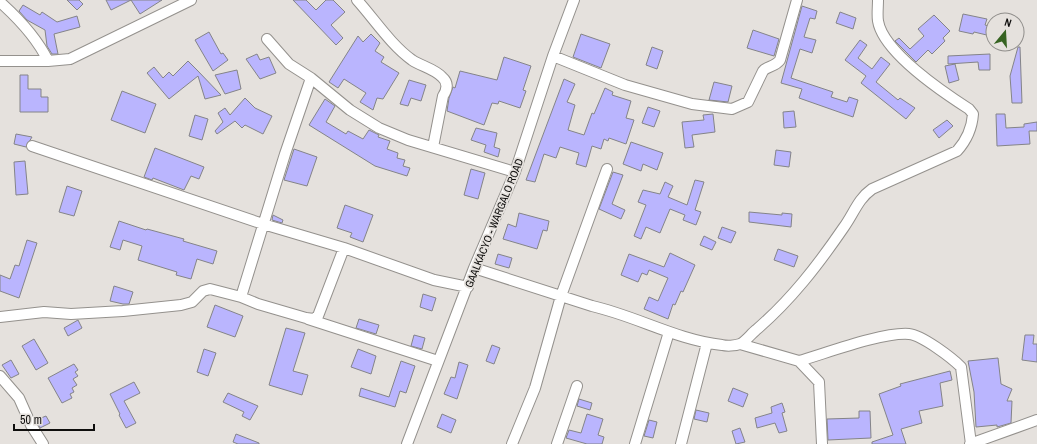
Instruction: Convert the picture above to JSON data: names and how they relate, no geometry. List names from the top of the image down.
{
  "streets": {
    "street": ["GAALKACYO - WARGALO ROAD"]
  },
  "scale_bar": "50 m",
  "north": "top"
}
